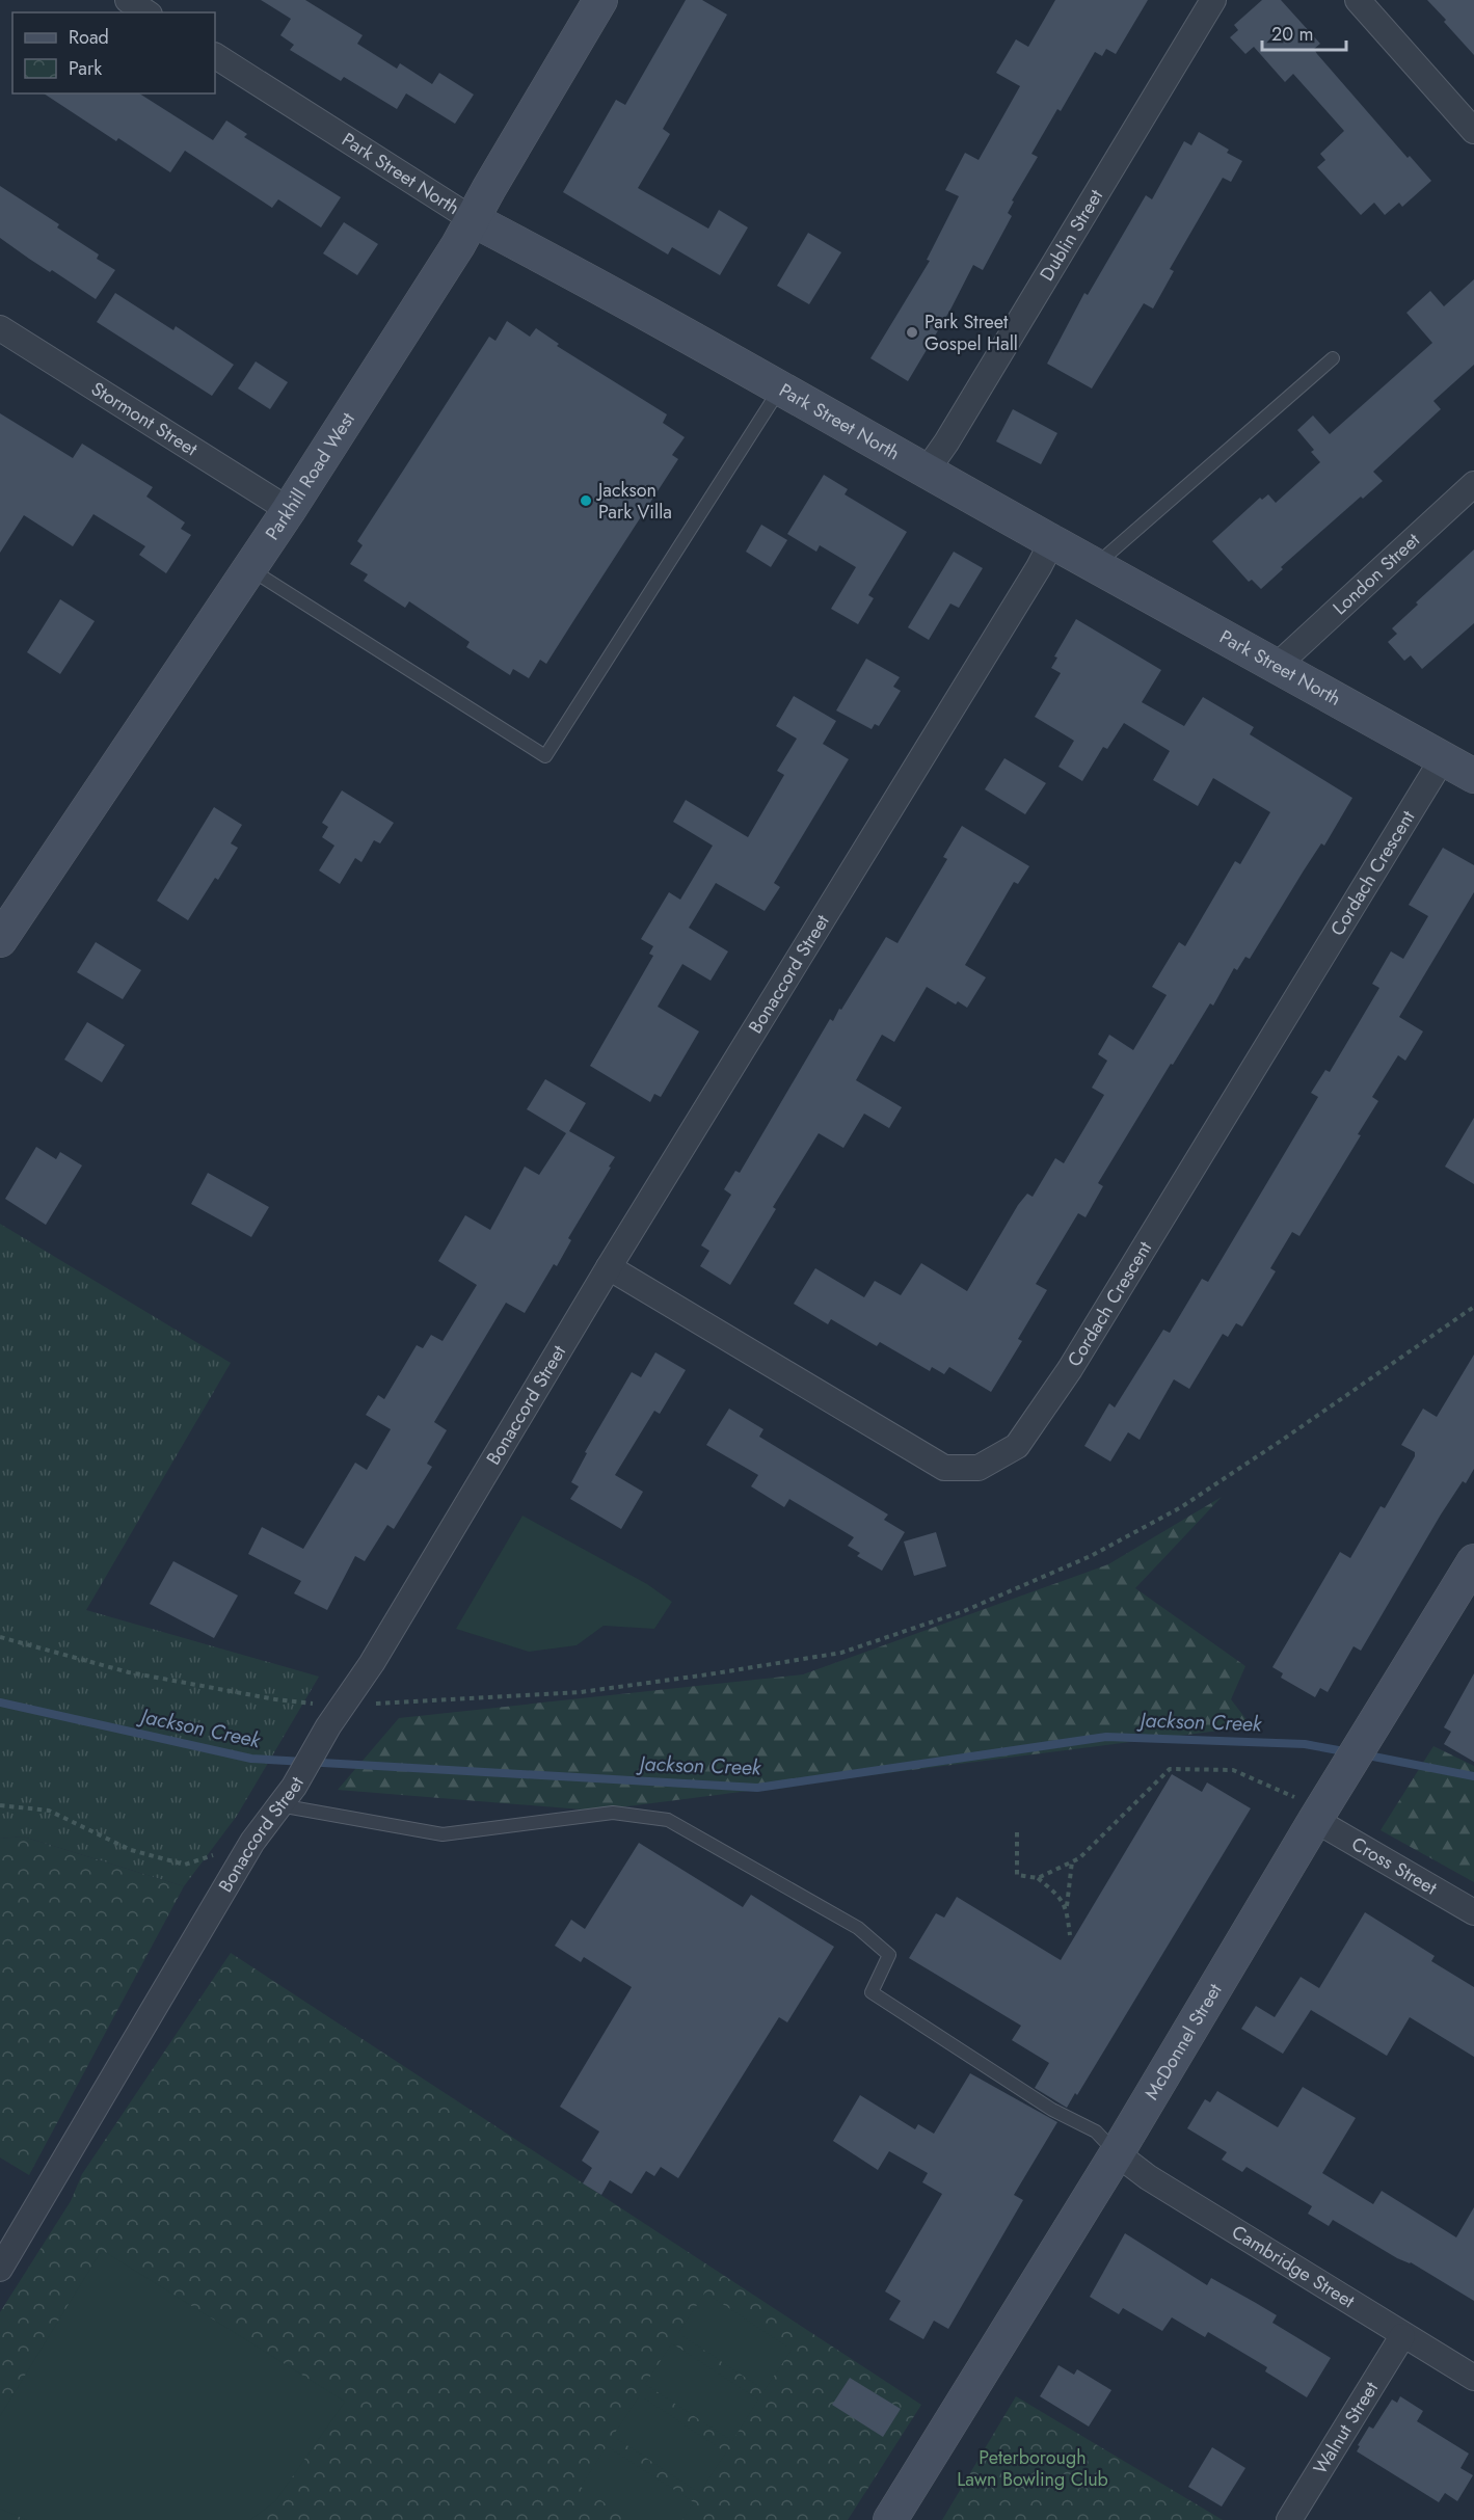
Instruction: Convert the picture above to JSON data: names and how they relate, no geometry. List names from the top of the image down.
{
  "streets": {
    "street": [
      "Park Street North",
      "Dublin Street",
      "Stormont Street",
      "Parkhill Road West",
      "London Street",
      "Cordach Crescent",
      "Bonaccord Street",
      "Cross Street",
      "McDonnel Street",
      "Cambridge Street",
      "Walnut Street"
    ]
  },
  "crossings": [
    ["Park Street North", "Dublin Street"],
    ["Park Street North", "Parkhill Road West"],
    ["Park Street North", "London Street"],
    ["Park Street North", "Cordach Crescent"],
    ["Park Street North", "Bonaccord Street"],
    ["Stormont Street", "Parkhill Road West"],
    ["Cordach Crescent", "Bonaccord Street"],
    ["Cross Street", "McDonnel Street"],
    ["McDonnel Street", "Cambridge Street"],
    ["Cambridge Street", "Walnut Street"]
  ],
  "water": ["Jackson Creek"],
  "parks": ["Peterborough Lawn Bowling Club"],
  "places": ["Park Street Gospel Hall", "Jackson Park Villa"],
  "legend": ["Road", "Park"],
  "scale_bar": "20 m"
}
